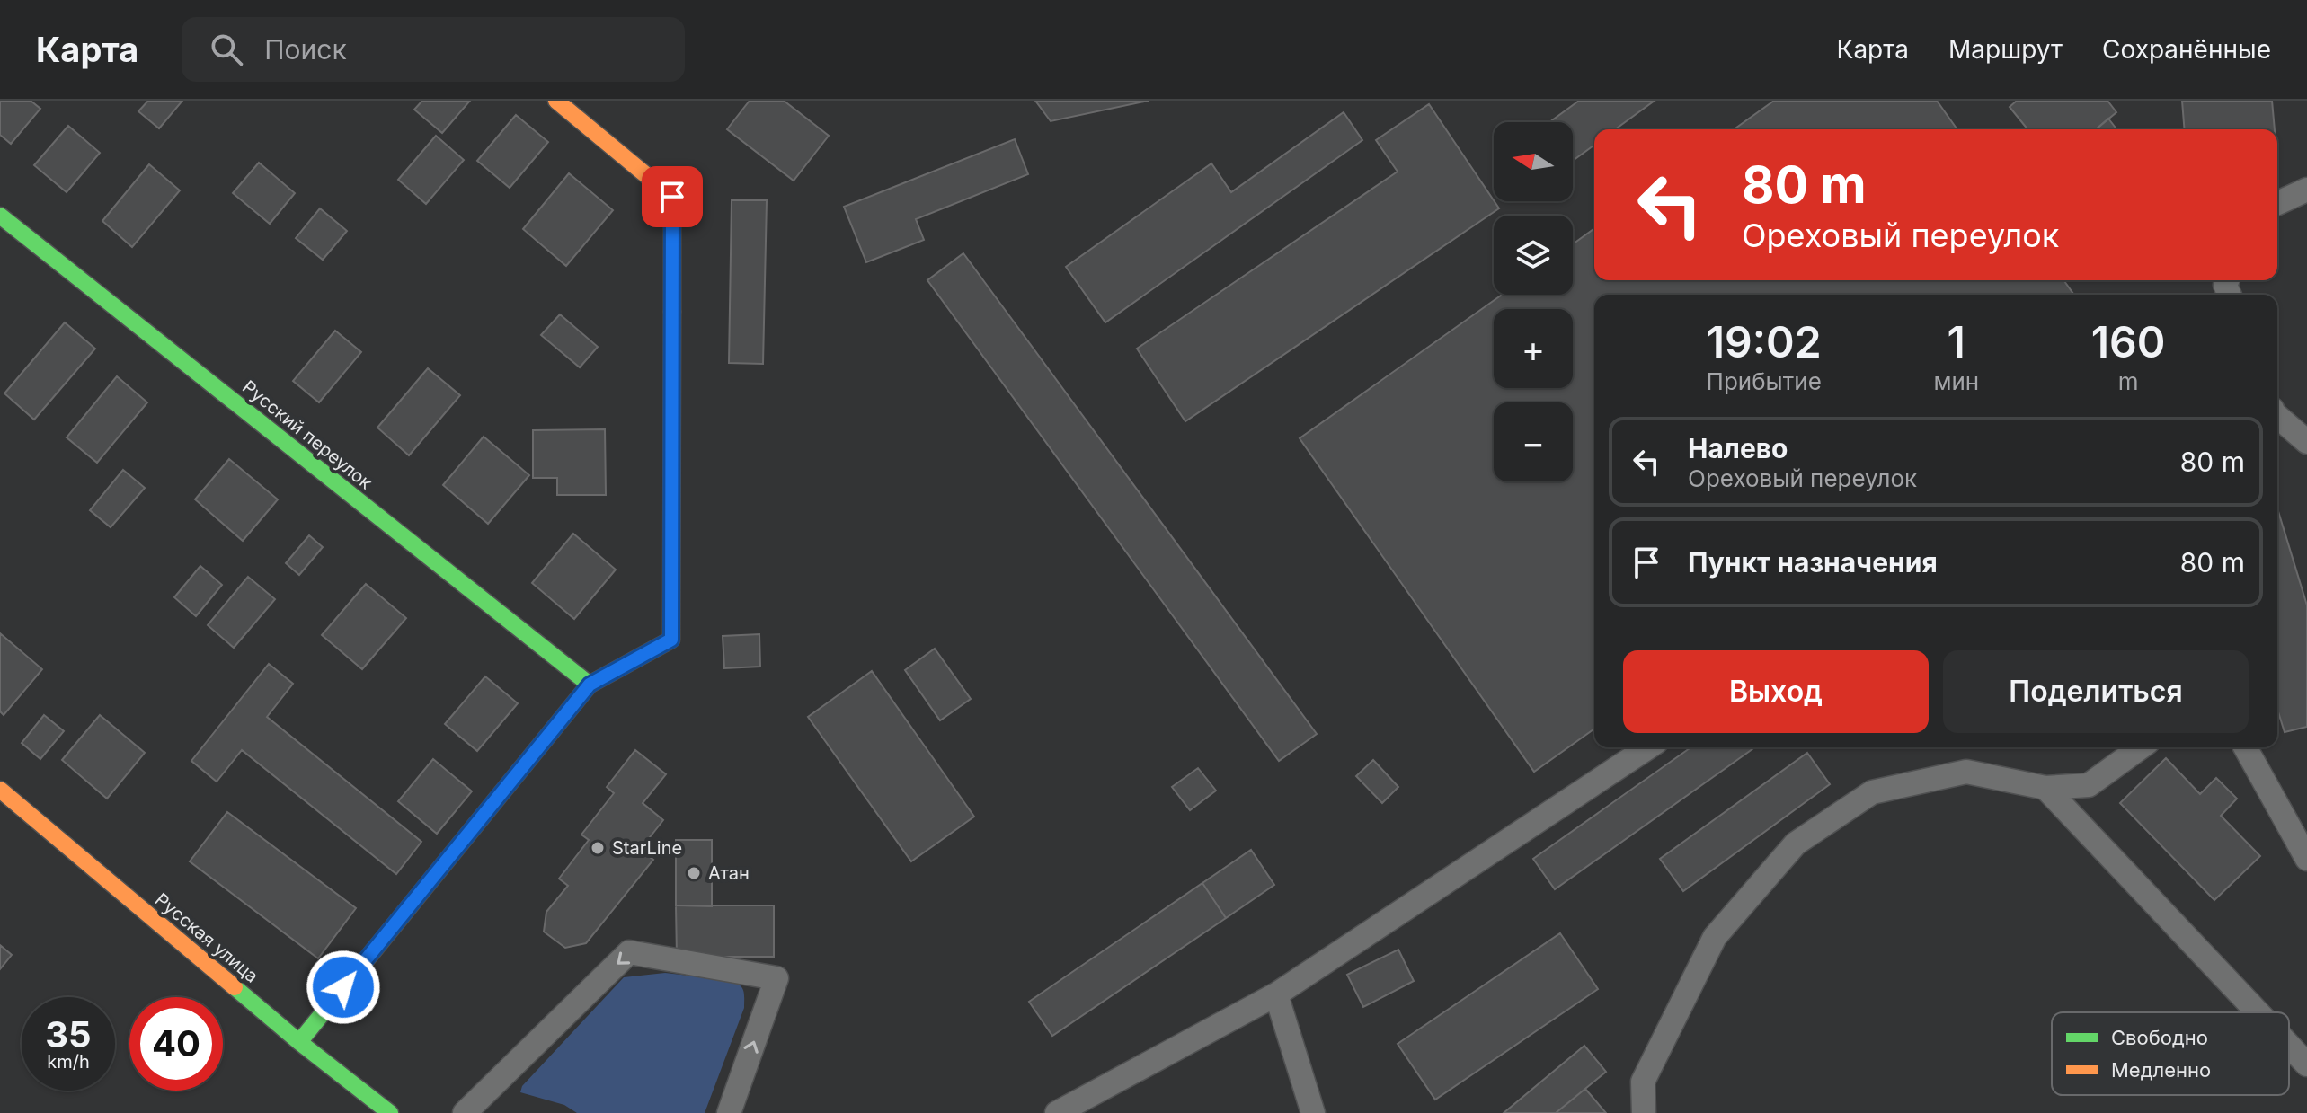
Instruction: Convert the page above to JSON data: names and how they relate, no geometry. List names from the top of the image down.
{
  "streets": {
    "street": ["Русский переулок", "Русская улица"]
  },
  "places": ["StarLine", "Атан"],
  "legend": ["Свободно", "Медленно"],
  "north": "left",
  "page": {
    "header": "Карта",
    "search": "Поиск",
    "nav": ["Карта", "Маршрут", "Сохранённые"],
    "map_buttons": ["+", "−"],
    "turn": ["80 m", "Ореховый переулок"],
    "eta": [
      "19:02",
      "Прибытие",
      "1",
      "мин",
      "160",
      "m"
    ],
    "list": [
      {
        "name": "Налево",
        "note": "Ореховый переулок",
        "value": "80 m"
      },
      {
        "name": "Пункт назначения",
        "value": "80 m"
      }
    ],
    "buttons": ["Выход", "Поделиться"],
    "speed": "35 km/h",
    "limit": "40"
  }
}
